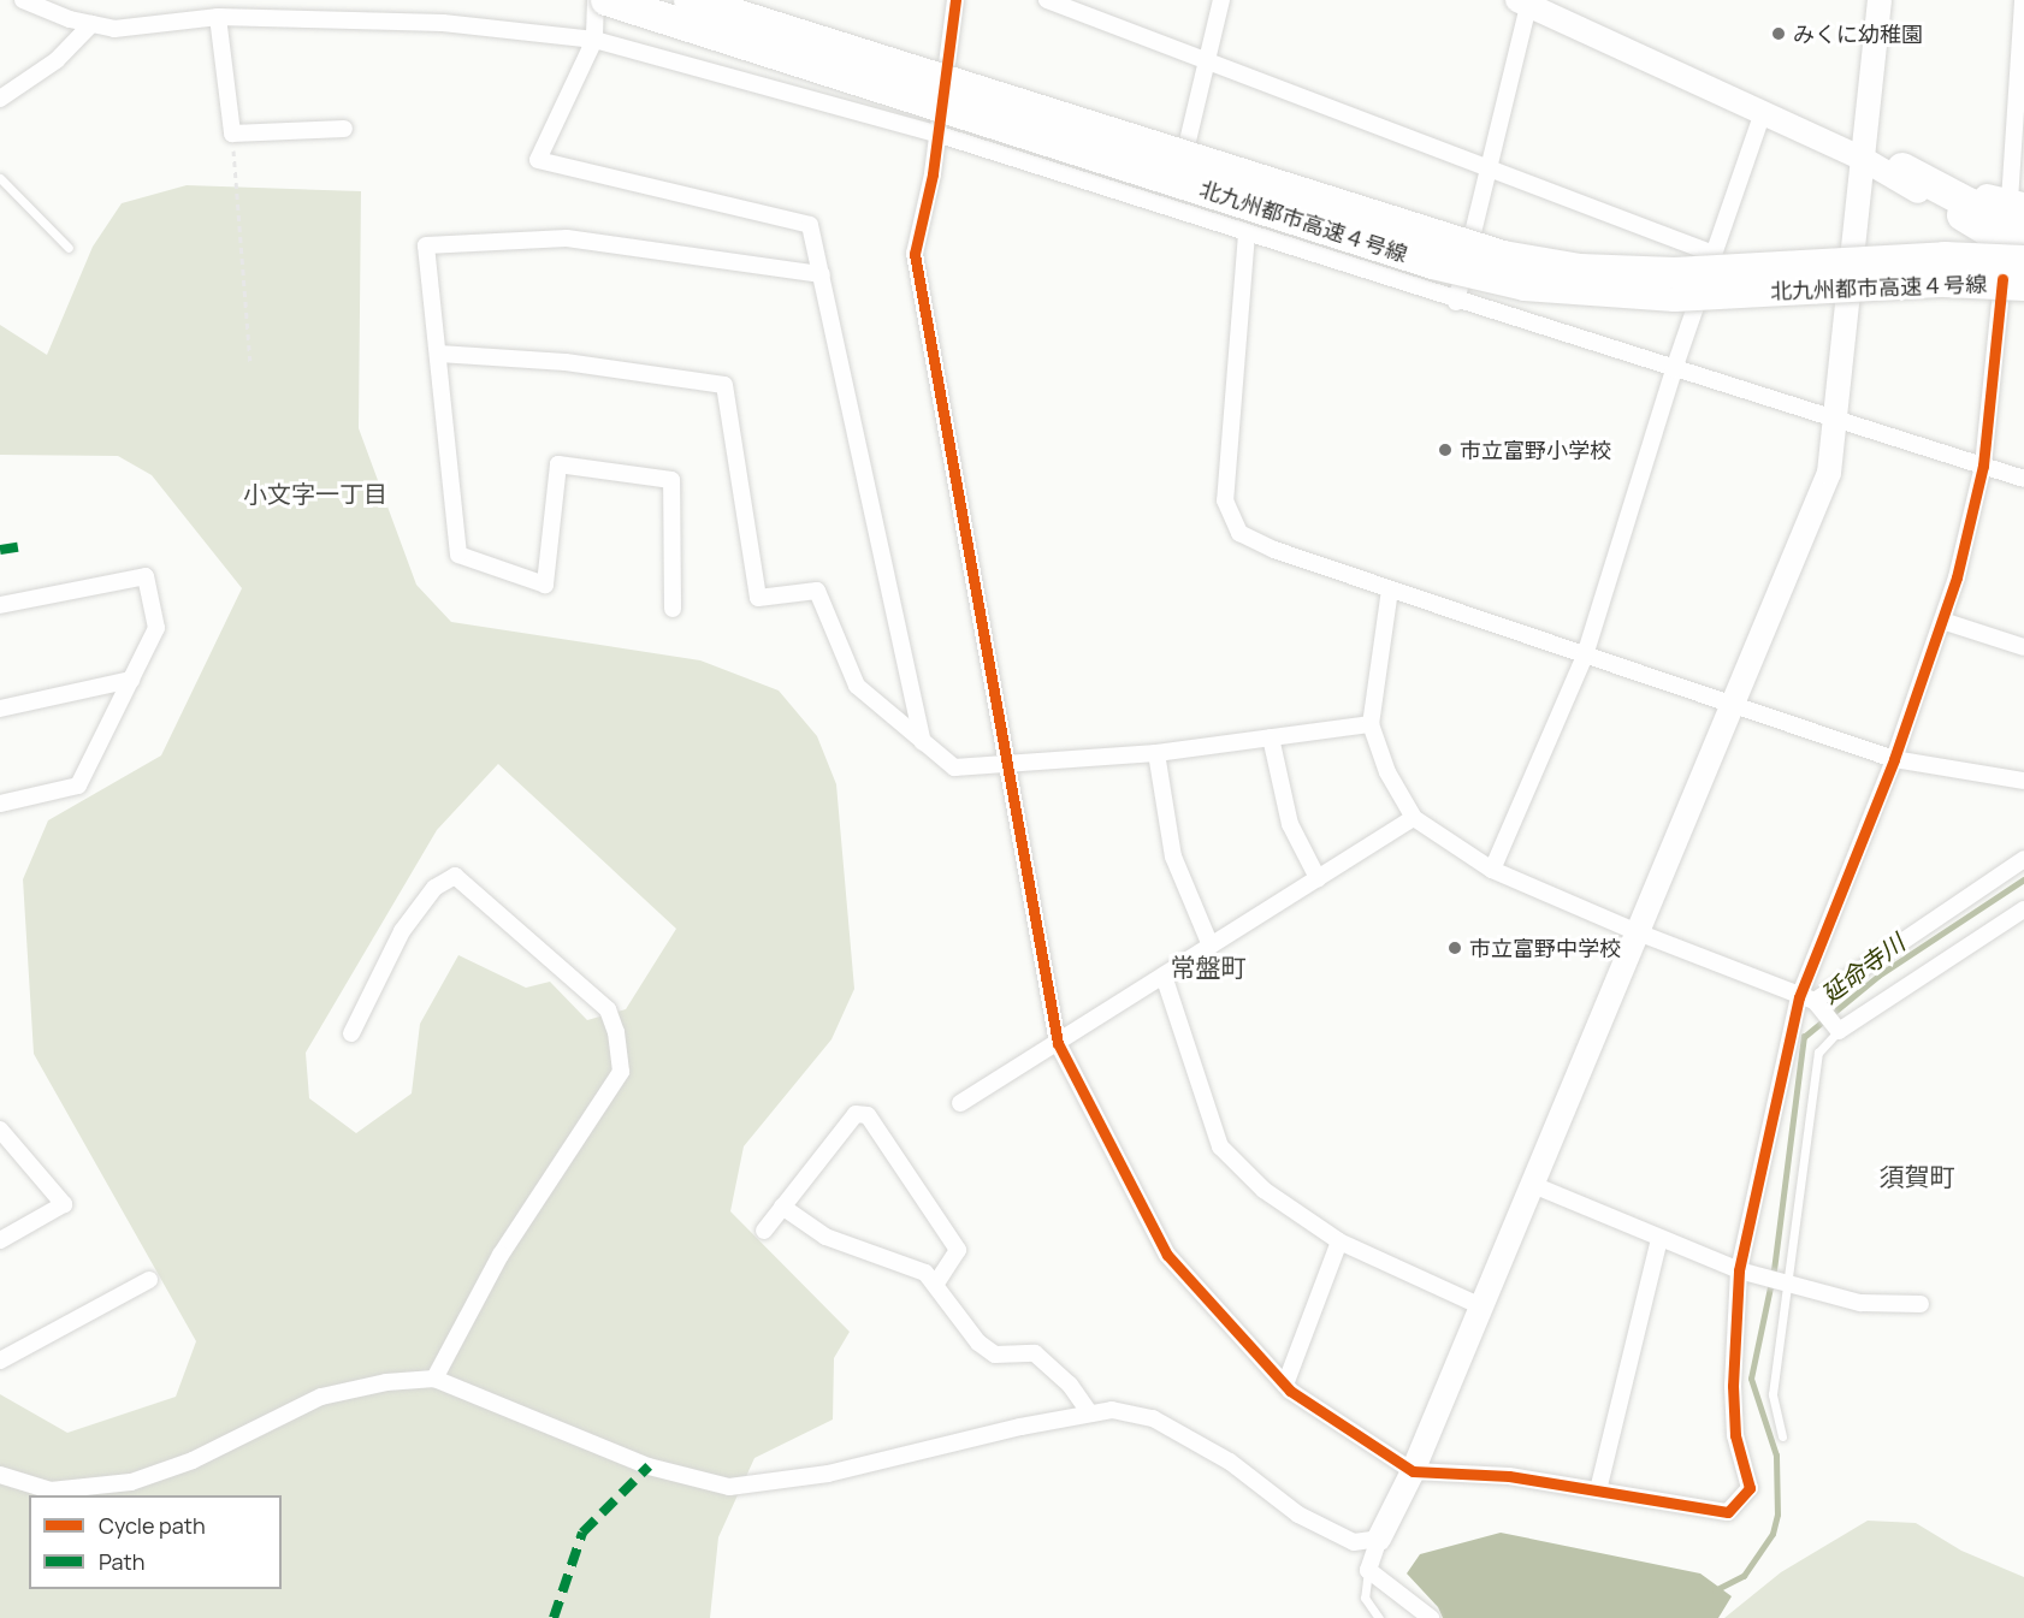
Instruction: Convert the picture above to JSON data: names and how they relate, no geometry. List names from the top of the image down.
{
  "streets": {
    "highway": ["北九州都市高速４号線"]
  },
  "districts": ["小文字一丁目", "常盤町", "須賀町"],
  "water": ["延命寺川"],
  "places": ["みくに幼稚園", "市立富野小学校", "市立富野中学校"],
  "legend": ["Cycle path", "Path"]
}
